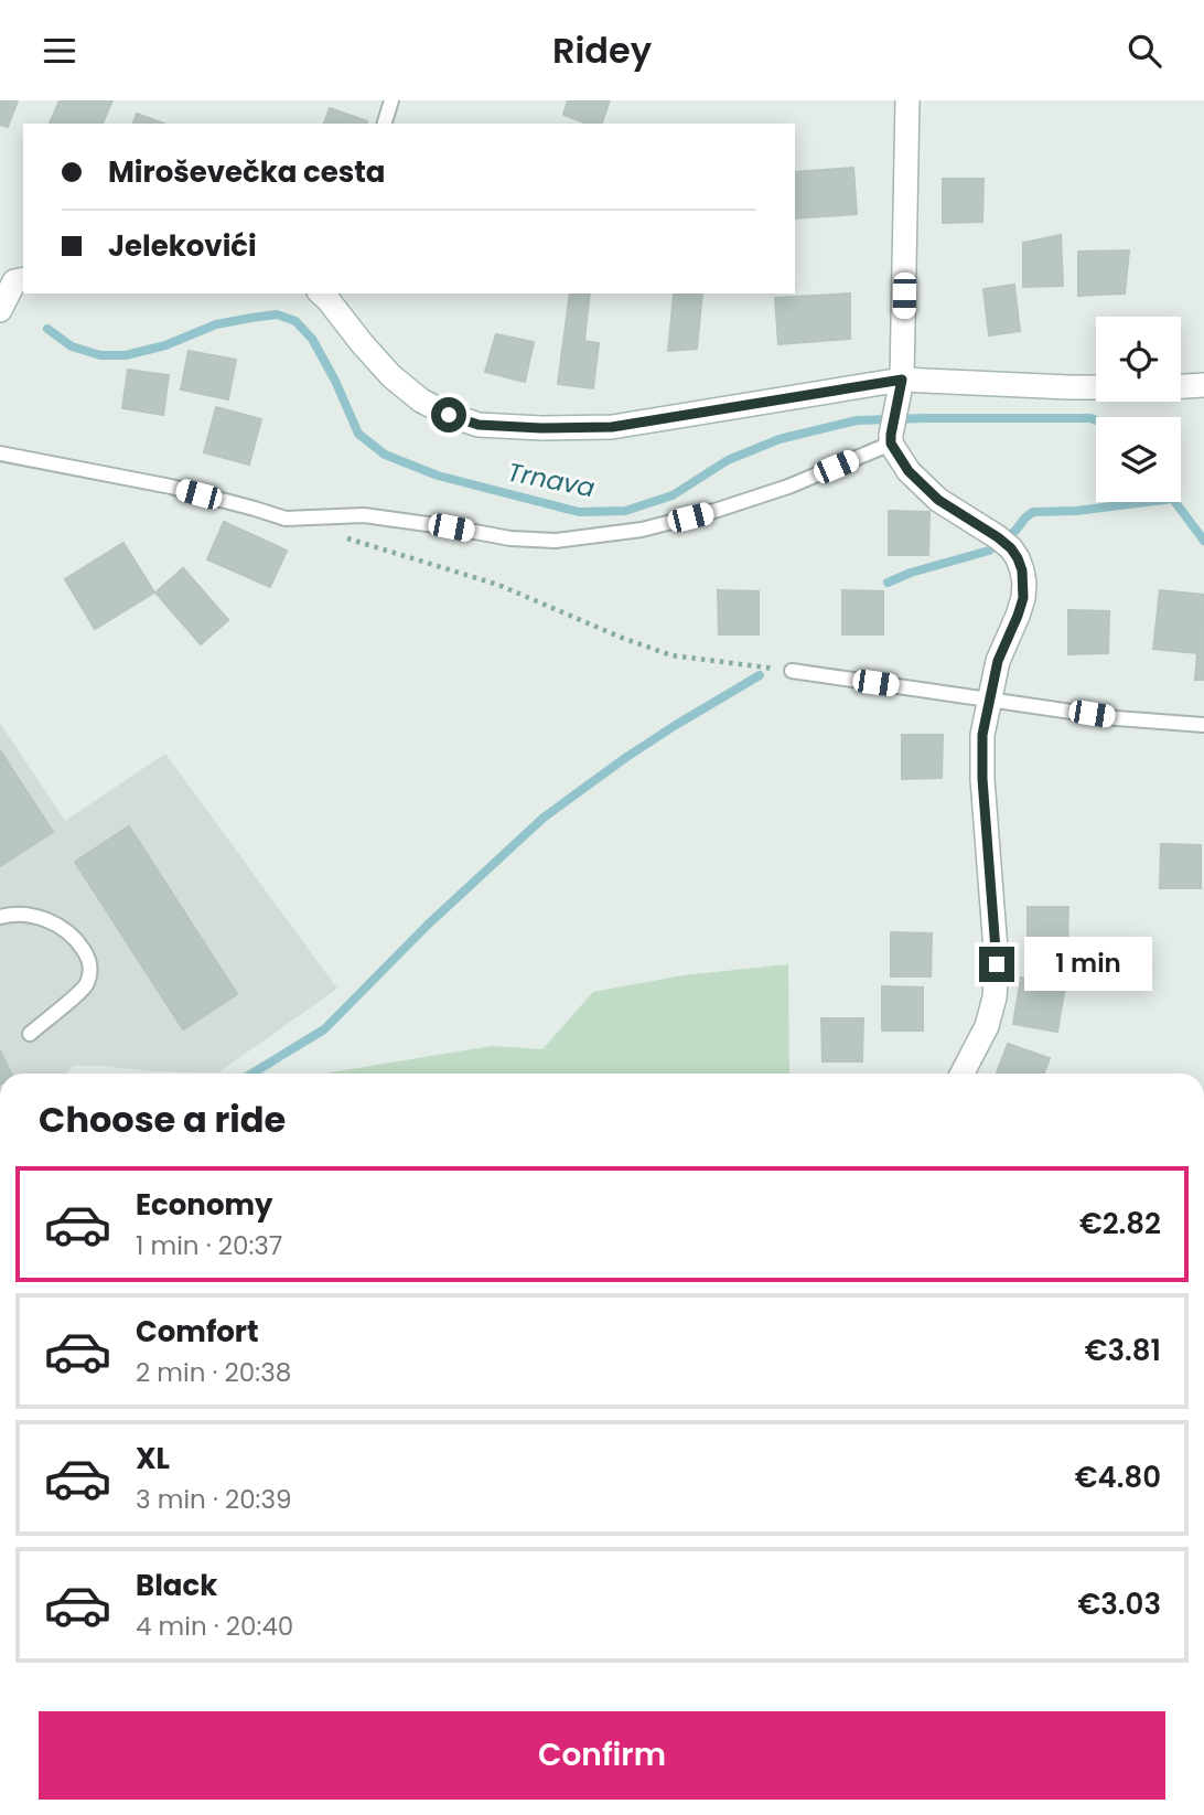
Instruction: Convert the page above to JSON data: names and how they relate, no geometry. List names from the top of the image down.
{
  "water": ["Trnava"],
  "page": {
    "header": "Ridey",
    "banner": ["Miroševečka cesta", "Jelekovići"],
    "bubble": "1 min",
    "heading": "Choose a ride",
    "list": [
      {
        "name": "Economy",
        "note": "1 min · 20:37",
        "value": "€2.82"
      },
      {
        "name": "Comfort",
        "note": "2 min · 20:38",
        "value": "€3.81"
      },
      {
        "name": "XL",
        "note": "3 min · 20:39",
        "value": "€4.80"
      },
      {
        "name": "Black",
        "note": "4 min · 20:40",
        "value": "€3.03"
      }
    ],
    "buttons": "Confirm"
  }
}
